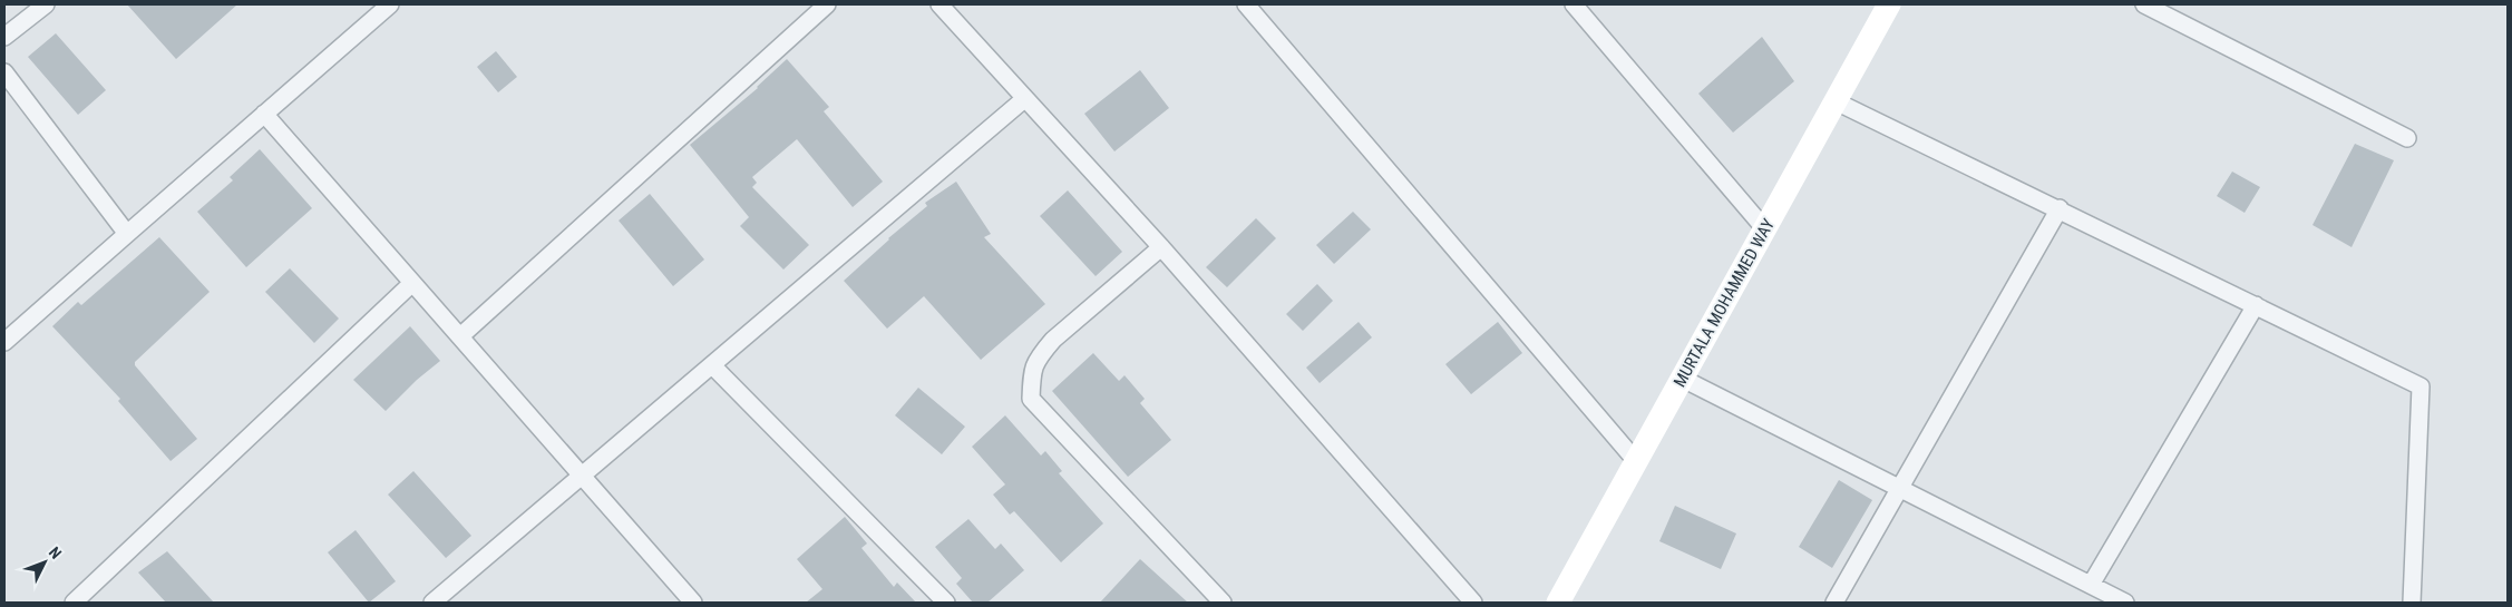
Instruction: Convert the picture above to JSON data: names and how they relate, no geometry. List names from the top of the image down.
{
  "streets": {
    "street": ["MURTALA MOHAMMED WAY"]
  },
  "north": "top right"
}
